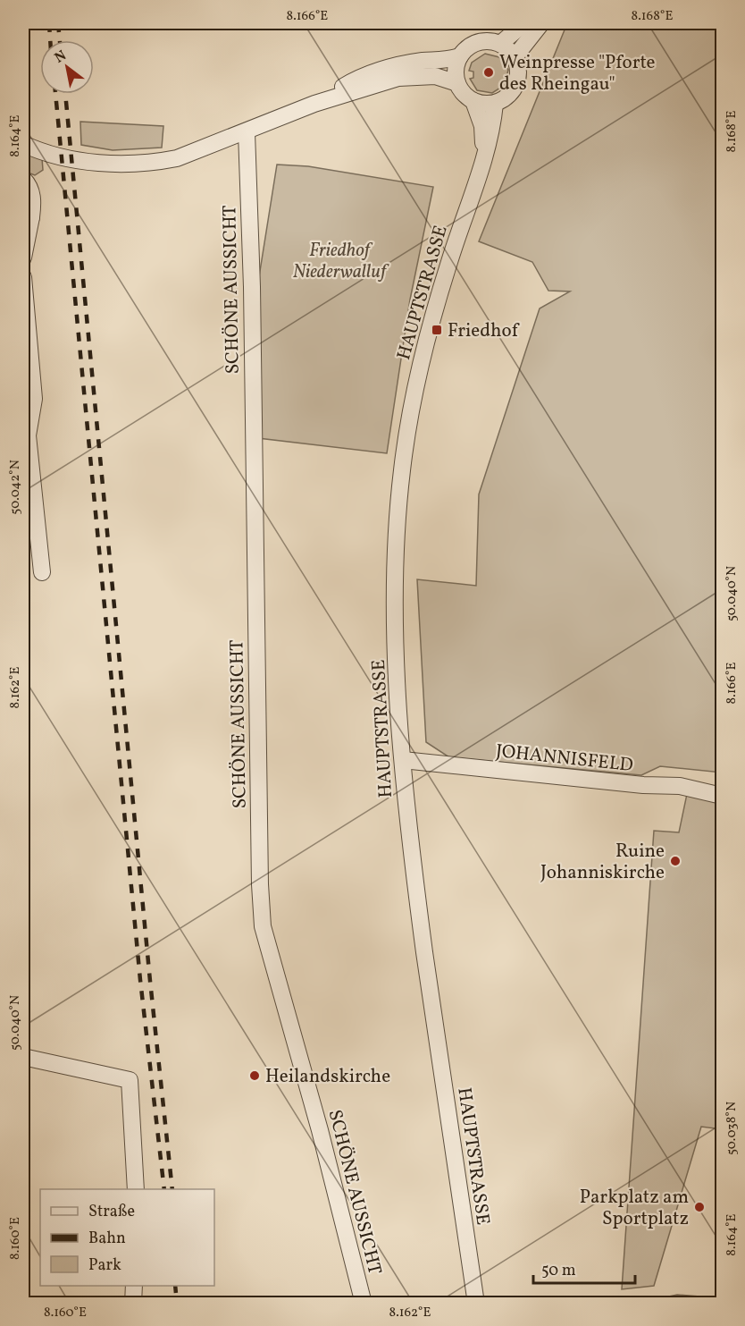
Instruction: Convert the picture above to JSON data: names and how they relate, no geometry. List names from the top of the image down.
{
  "streets": {
    "street": ["SCHÖNE AUSSICHT", "HAUPTSTRASSE", "JOHANNISFELD"]
  },
  "crossings": [
    ["HAUPTSTRASSE", "JOHANNISFELD"]
  ],
  "parks": ["Friedhof Niederwalluf"],
  "places": {
    "other": [
      "Weinpresse \"Pforte des Rheingau\"",
      "Ruine Johanniskirche",
      "Heilandskirche",
      "Parkplatz am Sportplatz"
    ],
    "transit": ["Friedhof"]
  },
  "legend": ["Straße", "Bahn", "Park"],
  "scale_bar": "50 m",
  "north": "top left",
  "coordinates": [
    "8.166°E",
    "8.168°E",
    "8.164°E",
    "50.042°N",
    "50.040°N",
    "8.162°E",
    "50.038°N",
    "8.160°E"
  ]
}
